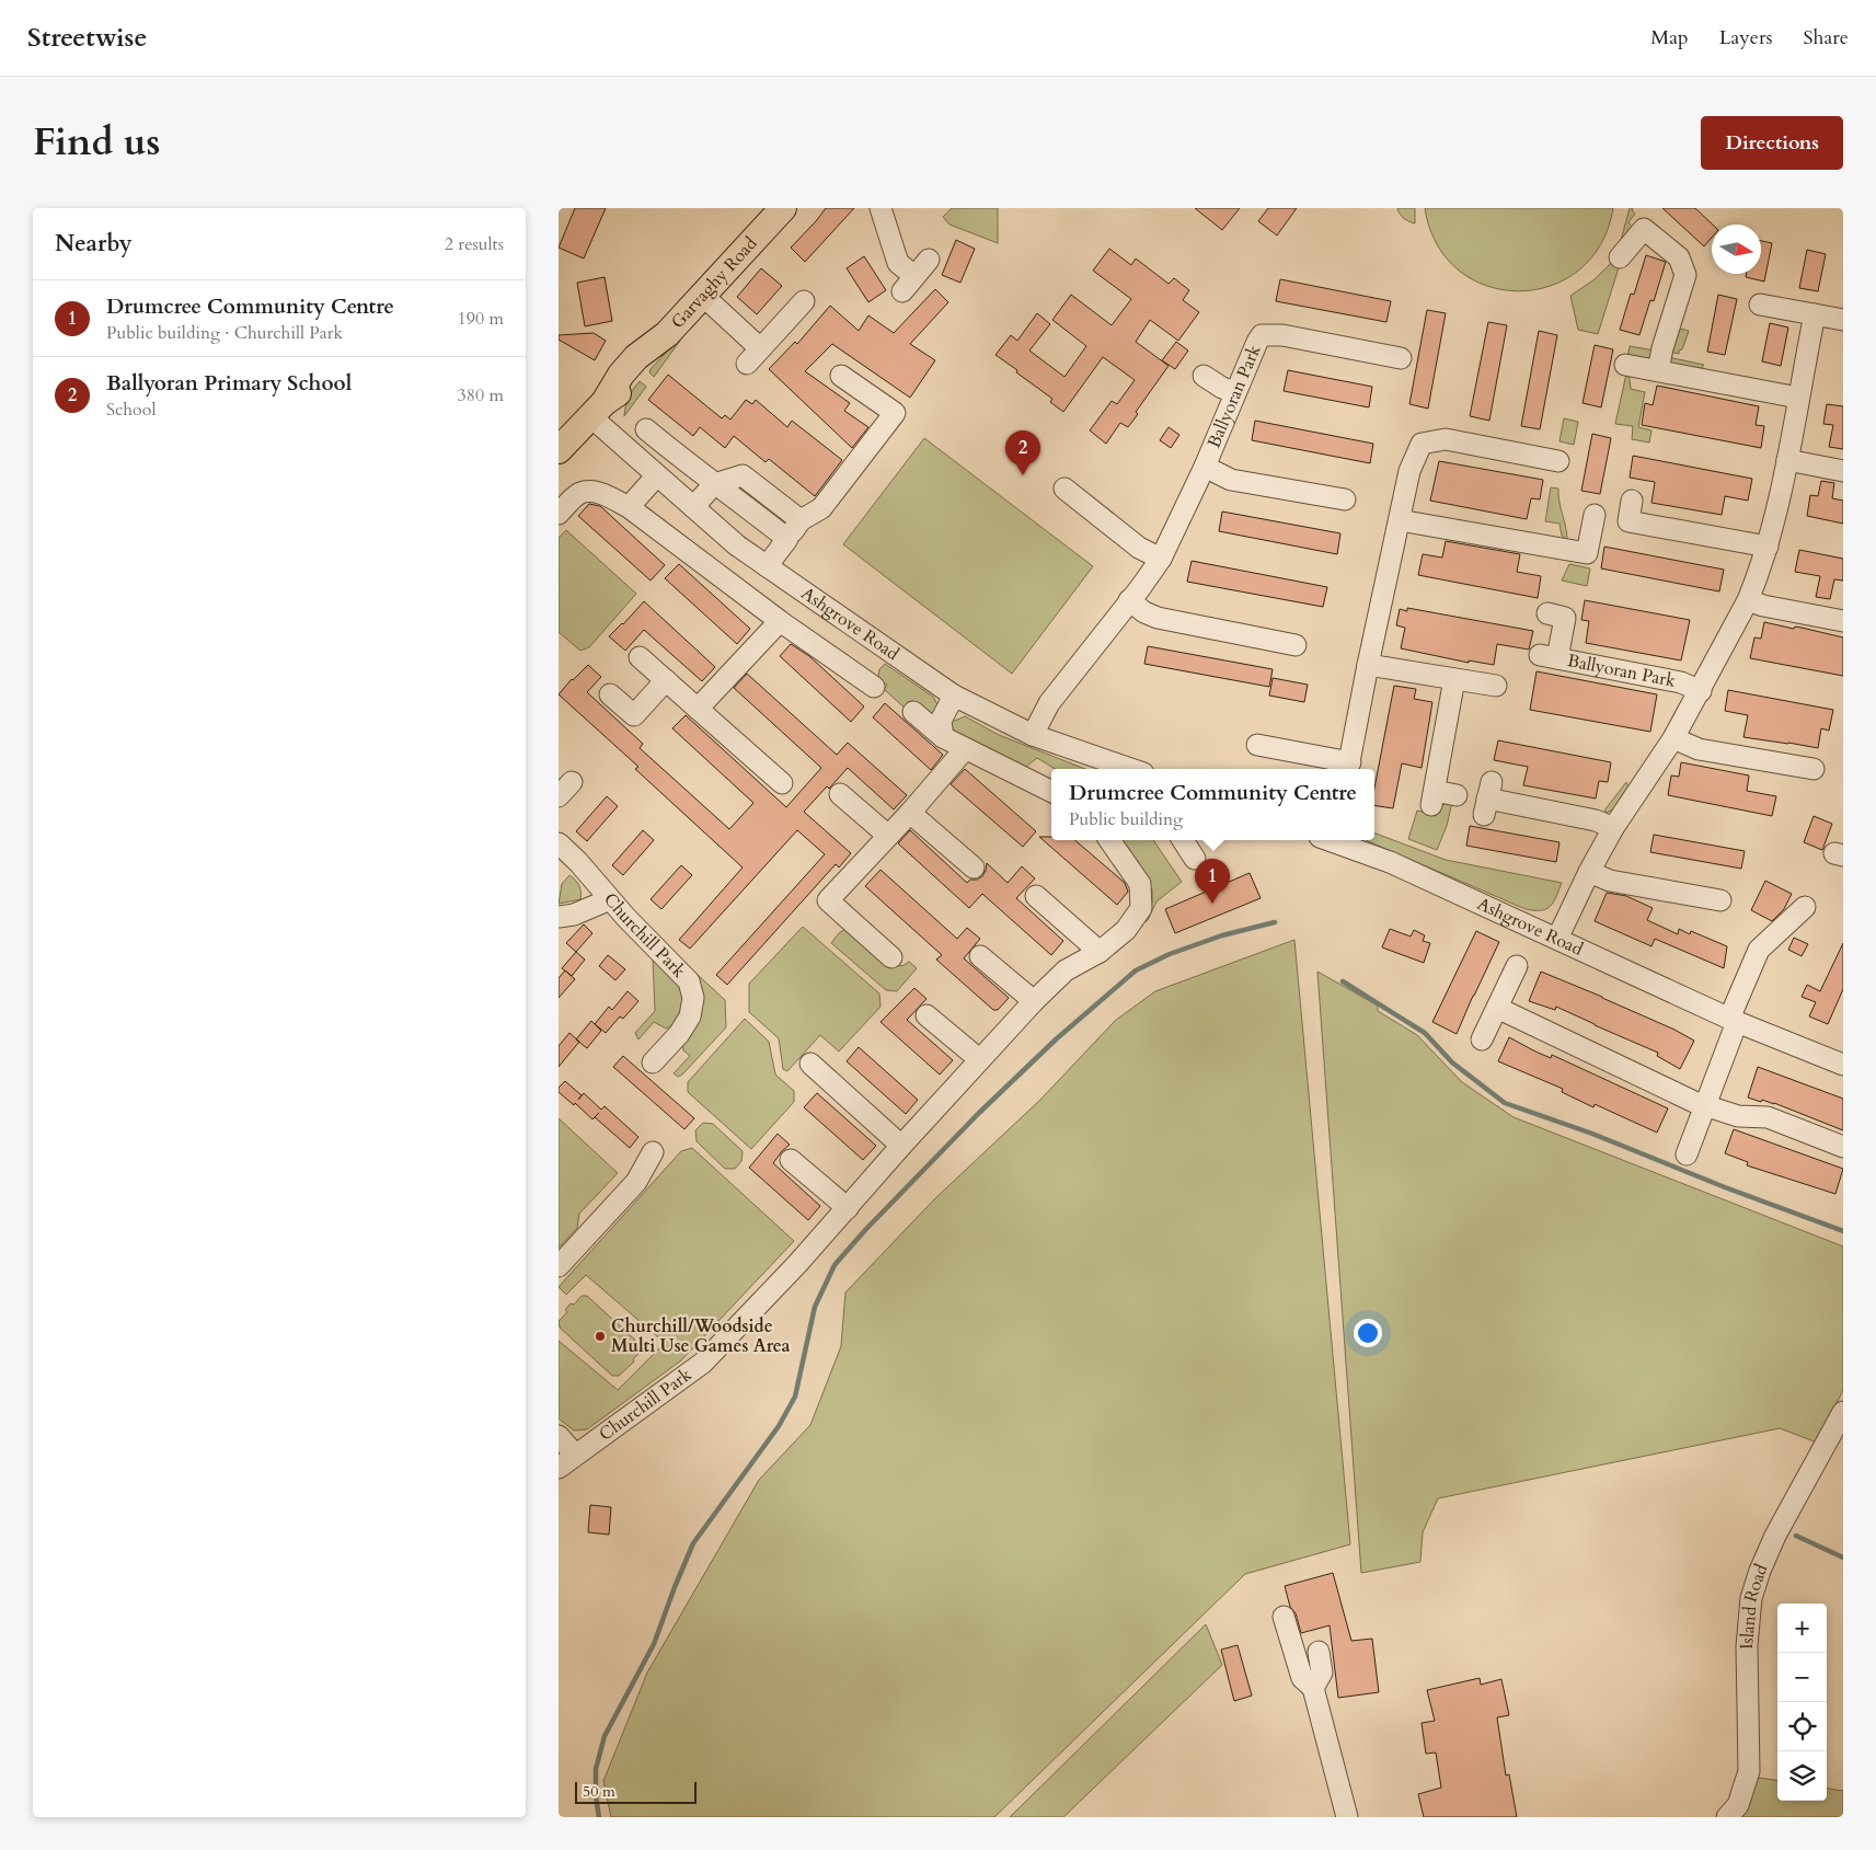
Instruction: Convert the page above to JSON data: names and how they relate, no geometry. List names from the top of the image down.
{
  "streets": {
    "main road": ["Garvaghy Road"],
    "street": [
      "Ballyoran Park",
      "Ashgrove Road",
      "Churchill Park",
      "Island Road"
    ]
  },
  "crossings": [
    ["Garvaghy Road", "Ashgrove Road"],
    ["Ballyoran Park", "Ashgrove Road"]
  ],
  "places": ["Churchill/Woodside Multi Use Games Area"],
  "scale_bar": "50 m",
  "north": "right",
  "page": {
    "header": "Streetwise",
    "nav": ["Map", "Layers", "Share"],
    "title": "Find us",
    "buttons": "Directions",
    "heading": ["Nearby", "2 results"],
    "list": [
      {
        "mark": "1",
        "name": "Drumcree Community Centre",
        "note": "Public building · Churchill Park",
        "value": "190 m"
      },
      {
        "mark": "2",
        "name": "Ballyoran Primary School",
        "note": "School",
        "value": "380 m"
      }
    ],
    "pins": ["2", "1"],
    "popup": ["Drumcree Community Centre", "Public building"],
    "map_buttons": ["+", "−"],
    "scale": "50 m"
  }
}
